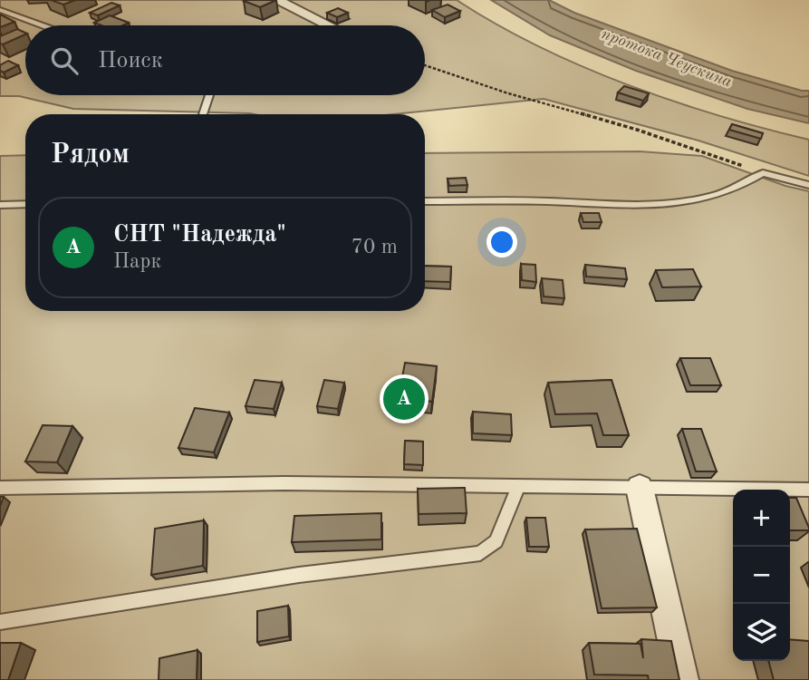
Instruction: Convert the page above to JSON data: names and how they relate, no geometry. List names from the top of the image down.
{
  "water": ["протока Чеускина"],
  "page": {
    "search": "Поиск",
    "heading": "Рядом",
    "list": [
      {
        "mark": "A",
        "name": "СНТ \"Надежда\"",
        "note": "Парк",
        "value": "70 m"
      }
    ],
    "pins": "A",
    "map_buttons": ["+", "−"]
  }
}
